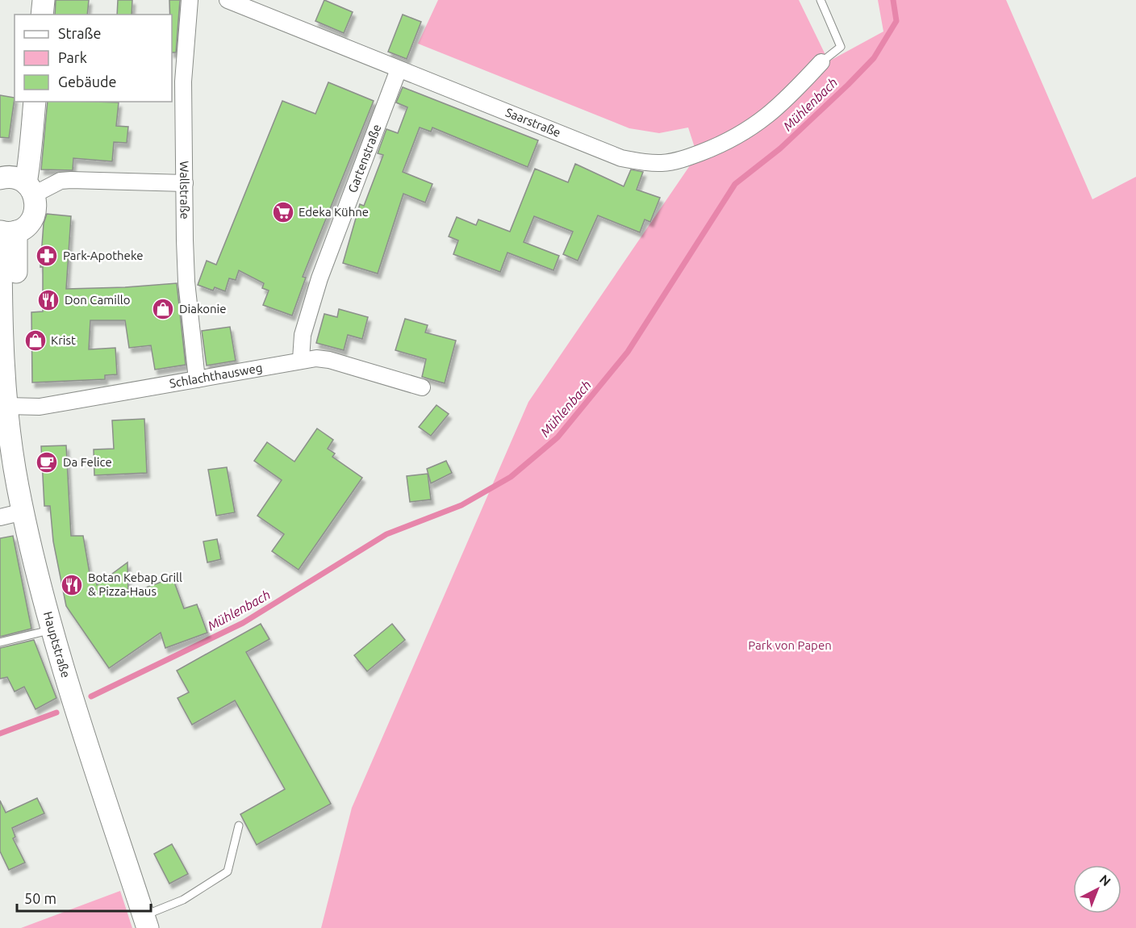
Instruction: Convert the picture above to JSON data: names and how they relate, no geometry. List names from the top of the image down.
{
  "streets": {
    "main road": ["Hauptstraße"],
    "street": [
      "Saarstraße",
      "Gartenstraße",
      "Wallstraße",
      "Schlachthausweg"
    ]
  },
  "crossings": [
    ["Saarstraße", "Gartenstraße"],
    ["Gartenstraße", "Schlachthausweg"],
    ["Wallstraße", "Schlachthausweg"],
    ["Schlachthausweg", "Hauptstraße"]
  ],
  "water": ["Mühlenbach"],
  "parks": ["Park von Papen"],
  "places": {
    "supermarket": ["Edeka Kühne"],
    "pharmacy": ["Park-Apotheke"],
    "restaurant": ["Don Camillo", "Botan Kebap Grill & Pizza-Haus"],
    "shop": ["Diakonie", "Krist"],
    "cafe": ["Da Felice"]
  },
  "legend": ["Straße", "Park", "Gebäude"],
  "scale_bar": "50 m",
  "north": "top right"
}
